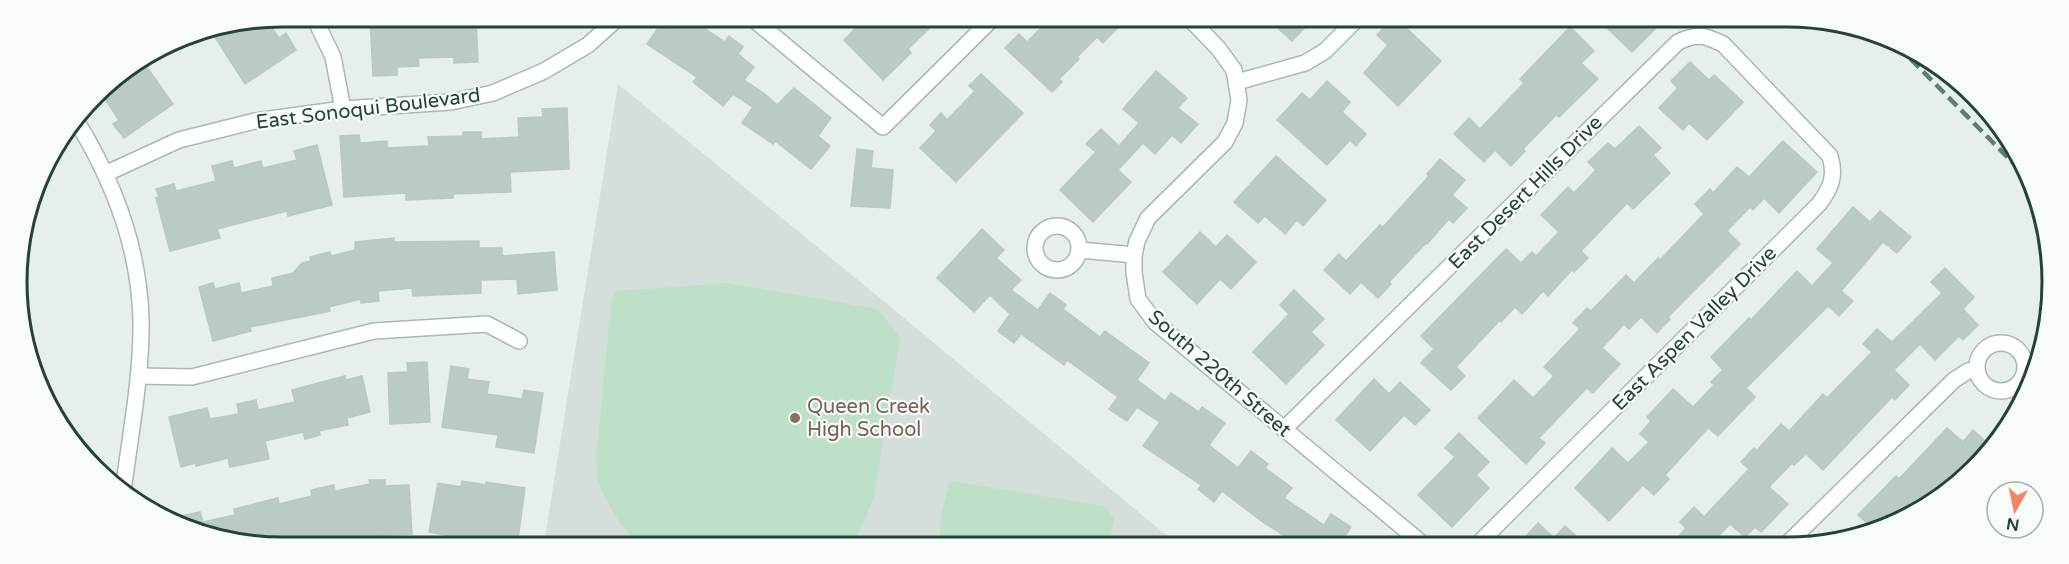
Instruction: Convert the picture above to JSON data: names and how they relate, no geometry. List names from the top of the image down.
{
  "streets": {
    "street": [
      "East Sonoqui Boulevard",
      "East Desert Hills Drive",
      "East Aspen Valley Drive",
      "South 220th Street"
    ]
  },
  "crossings": [
    ["East Desert Hills Drive", "East Aspen Valley Drive"],
    ["East Desert Hills Drive", "South 220th Street"]
  ],
  "places": ["Queen Creek High School"],
  "north": "bottom"
}
